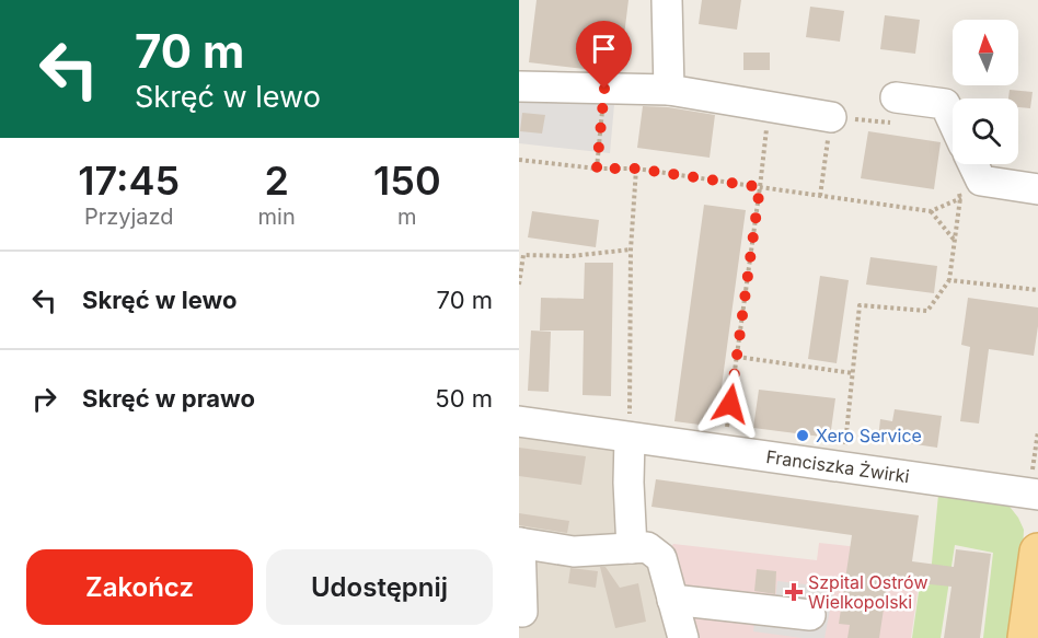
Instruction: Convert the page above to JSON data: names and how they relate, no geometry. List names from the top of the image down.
{
  "streets": {
    "street": ["Franciszka Żwirki"]
  },
  "places": {
    "other": ["Xero Service"],
    "health": ["Szpital Ostrów Wielkopolski"]
  },
  "north": "top",
  "page": {
    "turn": ["70 m", "Skręć w lewo"],
    "eta": [
      "17:45",
      "Przyjazd",
      "2",
      "min",
      "150",
      "m"
    ],
    "list": [
      {
        "name": "Skręć w lewo",
        "value": "70 m"
      },
      {
        "name": "Skręć w prawo",
        "value": "50 m"
      }
    ],
    "buttons": ["Zakończ", "Udostępnij"]
  }
}
